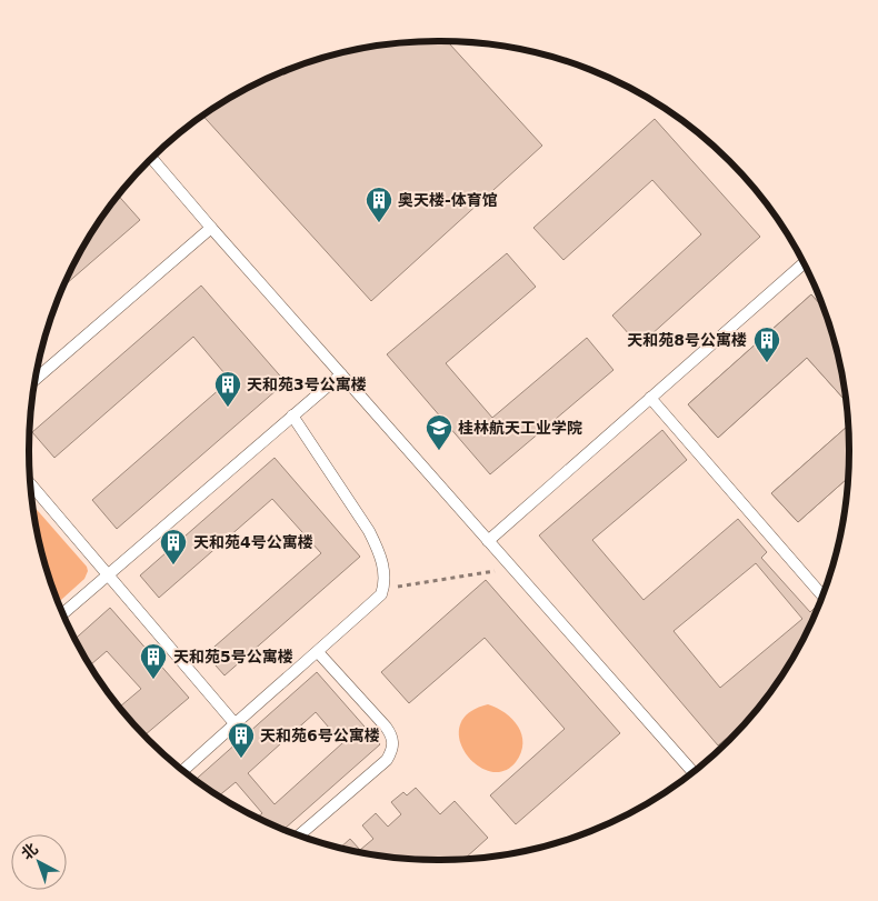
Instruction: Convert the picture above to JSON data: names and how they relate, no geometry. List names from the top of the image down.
{
  "places": {
    "building": [
      "奥天楼-体育馆",
      "天和苑8号公寓楼",
      "天和苑3号公寓楼",
      "天和苑4号公寓楼",
      "天和苑5号公寓楼",
      "天和苑6号公寓楼"
    ],
    "school or university": ["桂林航天工业学院"]
  },
  "north": "top left"
}
